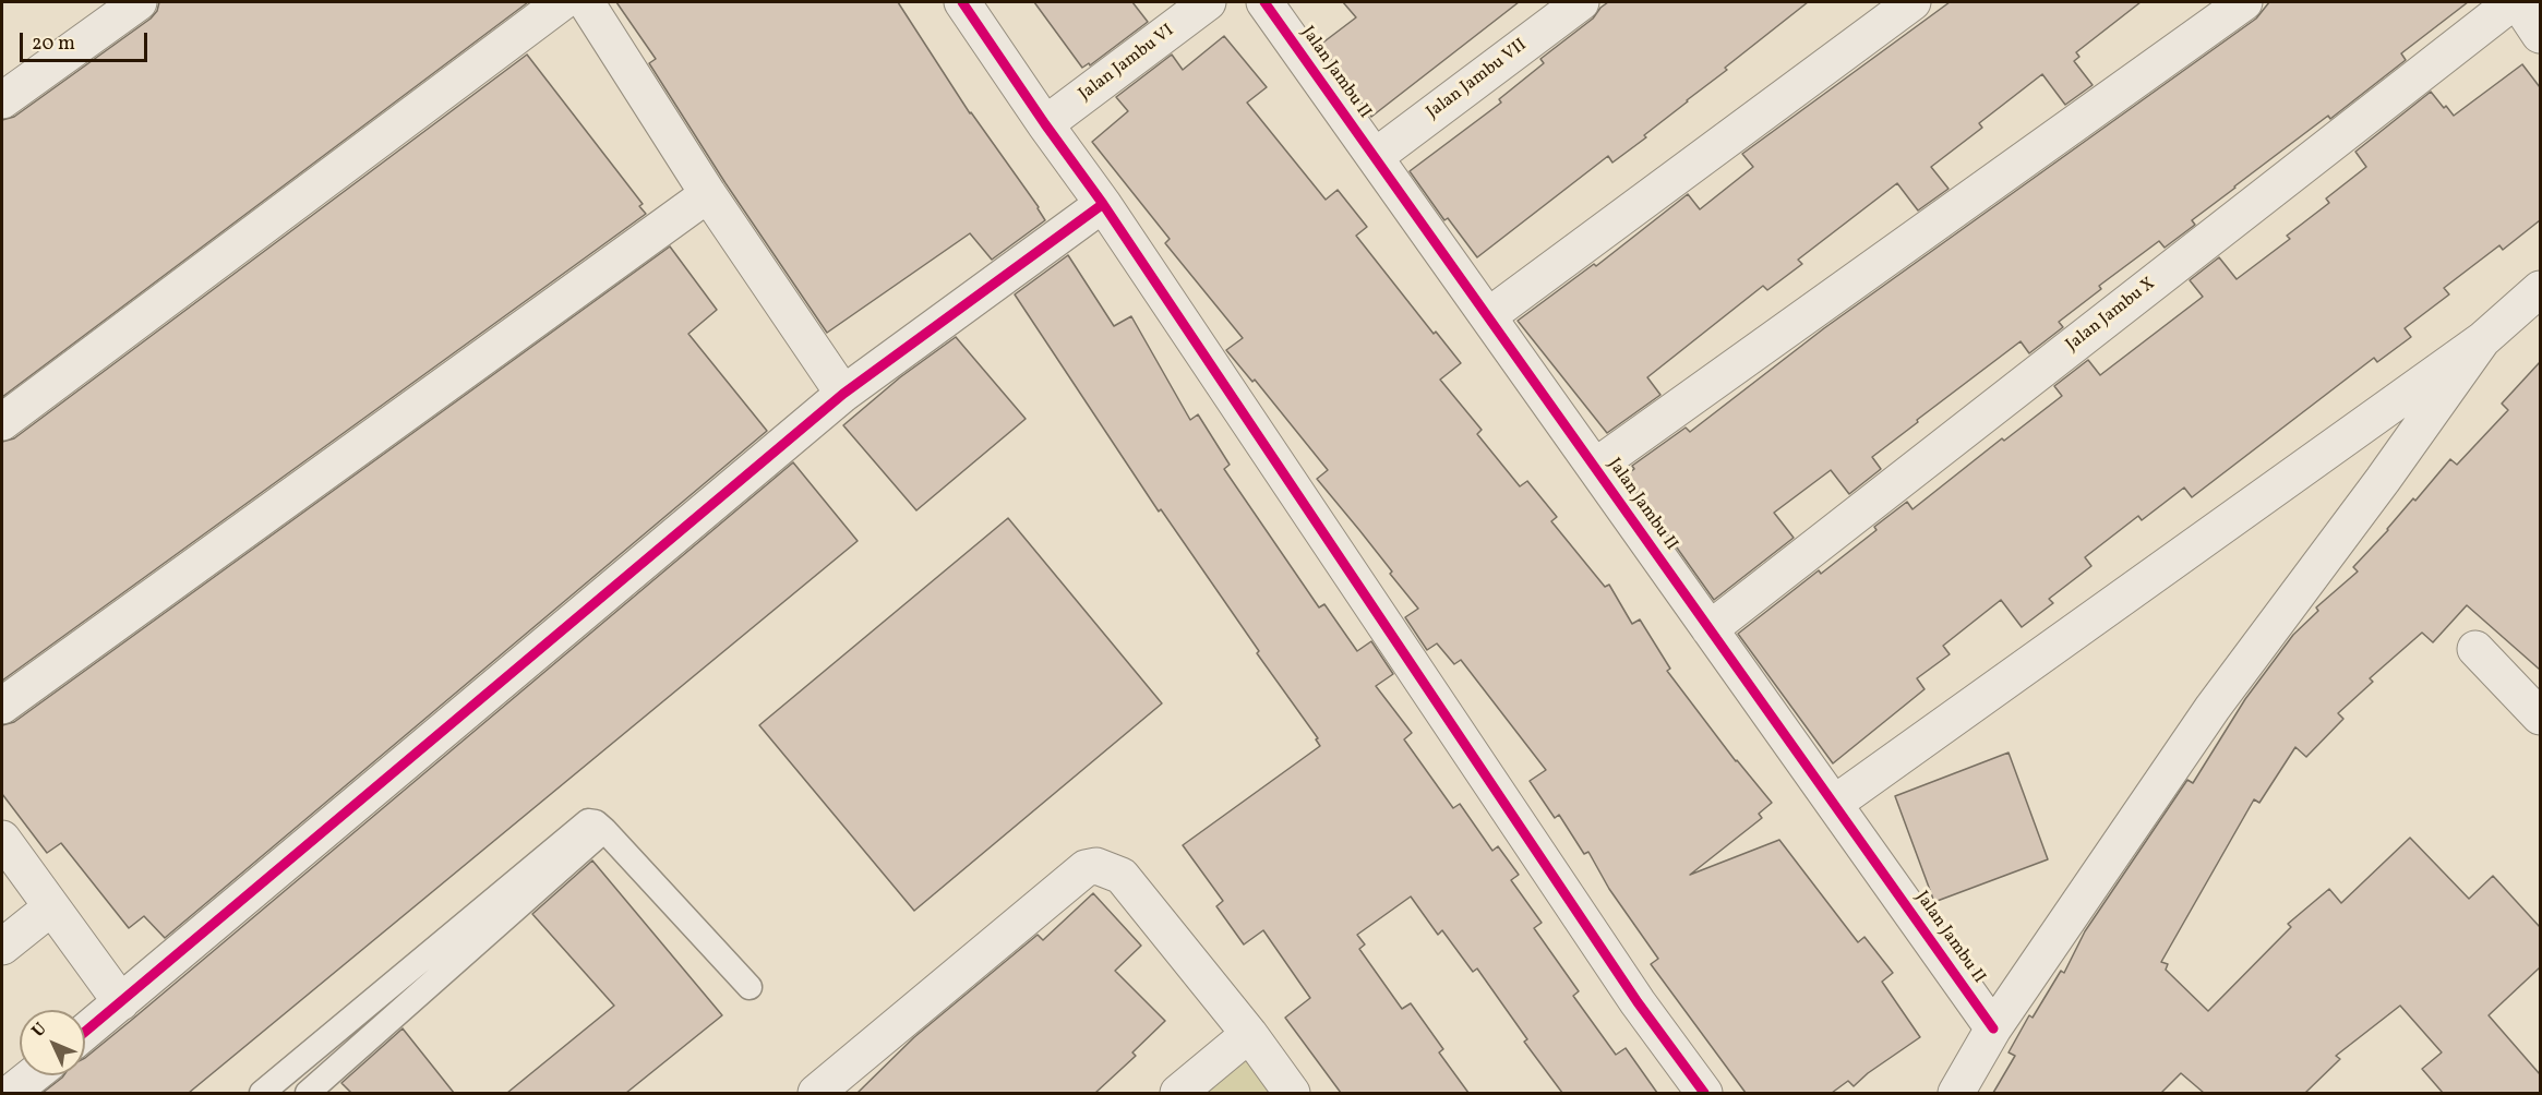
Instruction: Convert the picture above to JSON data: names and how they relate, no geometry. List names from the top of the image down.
{
  "streets": {
    "street": [
      "Jalan Jambu VI",
      "Jalan Jambu II",
      "Jalan Jambu VII",
      "Jalan Jambu X"
    ]
  },
  "crossings": [
    ["Jalan Jambu II", "Jalan Jambu VII"],
    ["Jalan Jambu II", "Jalan Jambu X"]
  ],
  "scale_bar": "20 m",
  "north": "top left"
}
